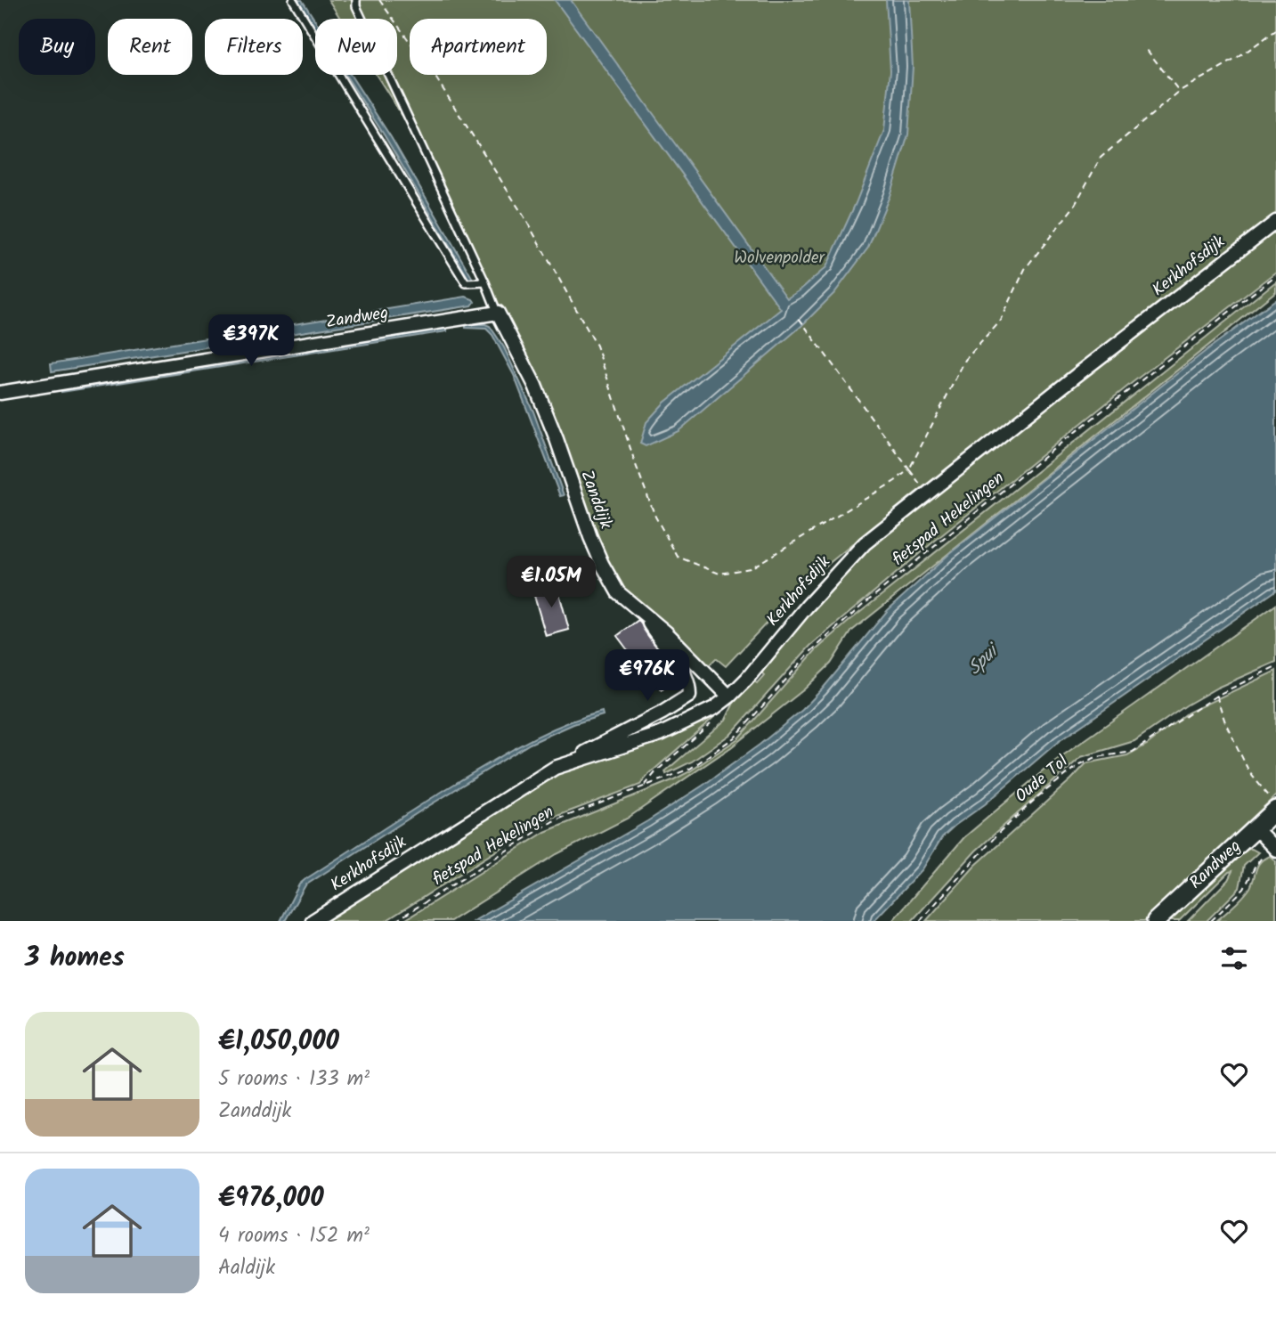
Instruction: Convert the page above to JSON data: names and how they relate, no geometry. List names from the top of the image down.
{
  "streets": {
    "street": [
      "Kerkhofsdijk",
      "Zandweg",
      "Zanddijk",
      "Randweg"
    ],
    "path": ["fietspad Hekelingen", "Oude Tol"]
  },
  "crossings": [
    ["Kerkhofsdijk", "Zanddijk"],
    ["Zandweg", "Zanddijk"]
  ],
  "water": ["Spui"],
  "parks": ["Wolvenpolder"],
  "page": {
    "chip": [
      "Buy",
      "Rent",
      "Filters",
      "New",
      "Apartment"
    ],
    "price": ["€397K", "€1.05M", "€976K"],
    "heading": "3 homes",
    "list": [
      {
        "name": "€1,050,000",
        "note": "5 rooms · 133 m² · Zanddijk"
      },
      {
        "name": "€976,000",
        "note": "4 rooms · 152 m² · Aaldijk"
      }
    ]
  }
}
